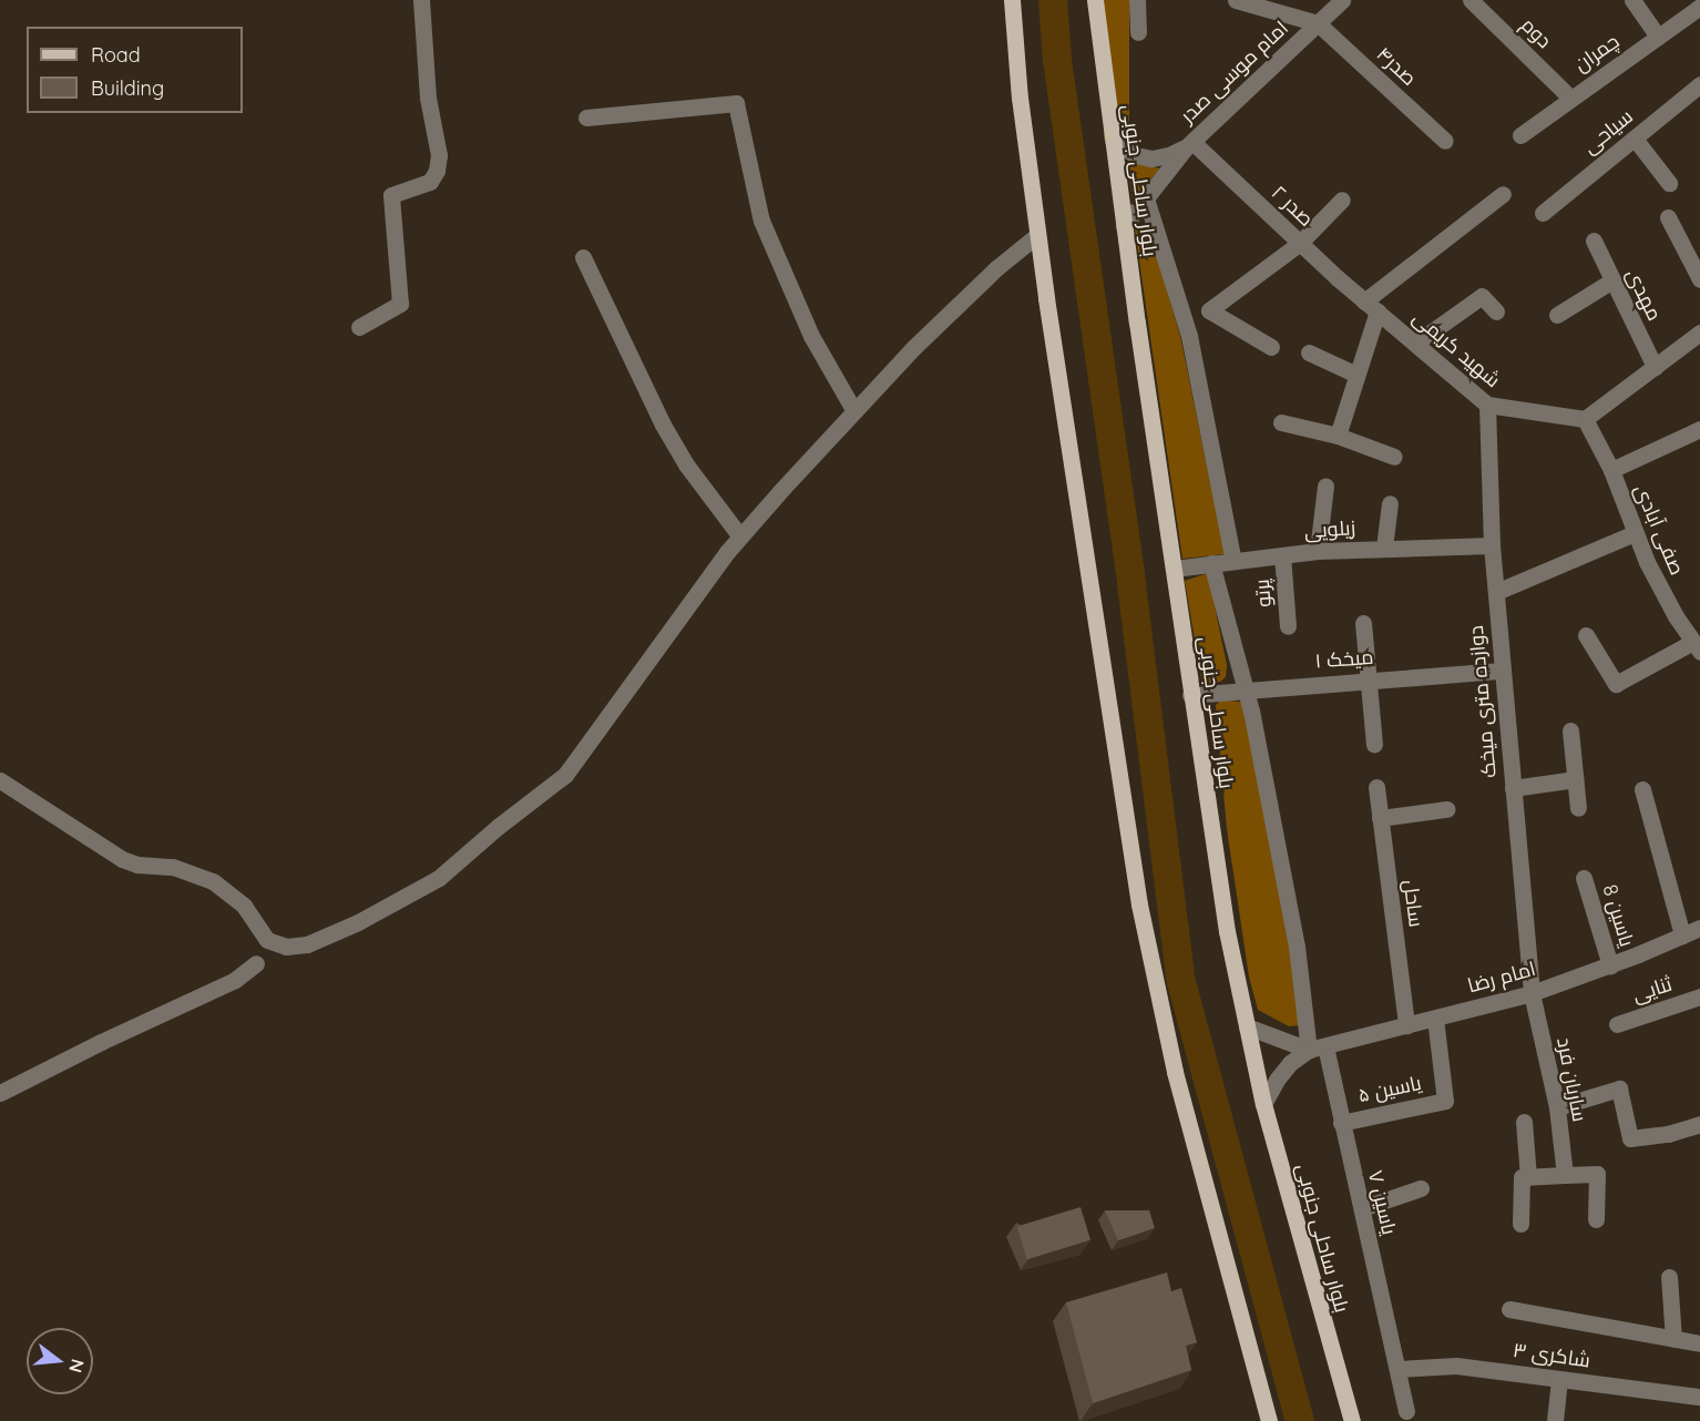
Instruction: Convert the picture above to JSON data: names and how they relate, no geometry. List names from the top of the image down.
{
  "streets": {
    "main road": ["بلوار ساحلی جنوبی"],
    "street": [
      "دوم",
      "چمران",
      "صدر۴",
      "امام موسی صدر",
      "سیاحی",
      "صدر ۲",
      "مهدی",
      "شهید کریمی",
      "زیلویی",
      "صفی آبادی",
      "پرتو",
      "میخک ۱",
      "دوازده متری میخک",
      "ساحل",
      "یاسین 8",
      "امام رضا",
      "ثنایی",
      "ساربان فرد",
      "یاسین ۵",
      "یاسین ۷",
      "شاکری ۳"
    ]
  },
  "crossings": [
    ["دوم", "چمران"],
    ["صدر۴", "امام موسی صدر"],
    ["امام موسی صدر", "بلوار ساحلی جنوبی"],
    ["امام موسی صدر", "صدر ۲"],
    ["بلوار ساحلی جنوبی", "زیلویی"],
    ["بلوار ساحلی جنوبی", "میخک ۱"],
    ["صدر ۲", "شهید کریمی"],
    ["شهید کریمی", "صفی آبادی"],
    ["شهید کریمی", "دوازده متری میخک"],
    ["زیلویی", "پرتو"],
    ["زیلویی", "دوازده متری میخک"],
    ["زیلویی", "یاسین ۷"],
    ["میخک ۱", "دوازده متری میخک"],
    ["میخک ۱", "یاسین ۷"],
    ["دوازده متری میخک", "امام رضا"],
    ["دوازده متری میخک", "ساربان فرد"],
    ["ساحل", "امام رضا"],
    ["یاسین 8", "امام رضا"],
    ["امام رضا", "ساربان فرد"],
    ["امام رضا", "یاسین ۵"],
    ["امام رضا", "یاسین ۷"],
    ["یاسین ۵", "یاسین ۷"],
    ["یاسین ۷", "شاکری ۳"]
  ],
  "legend": ["Road", "Building"],
  "north": "right"
}
